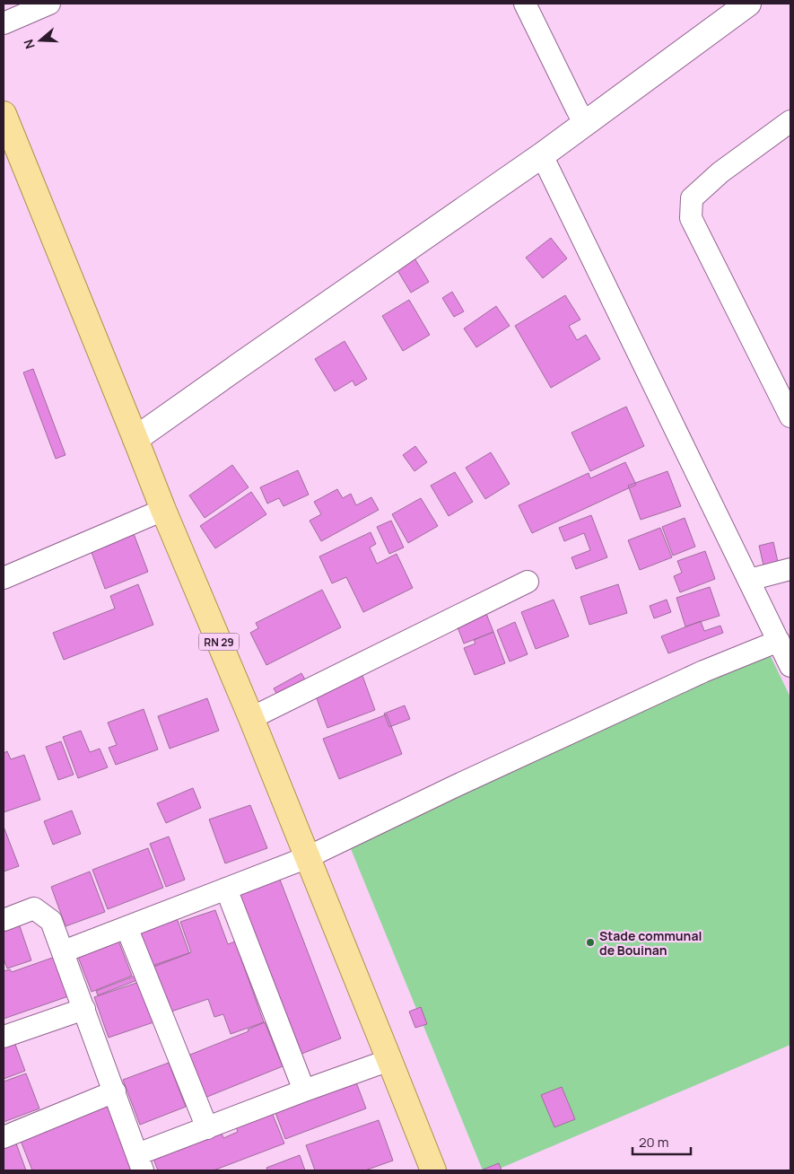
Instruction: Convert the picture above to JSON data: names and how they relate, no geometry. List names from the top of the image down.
{
  "streets": {
    "main road": ["RN 29"]
  },
  "places": ["Stade communal de Bouinan"],
  "scale_bar": "20 m",
  "north": "left"
}
